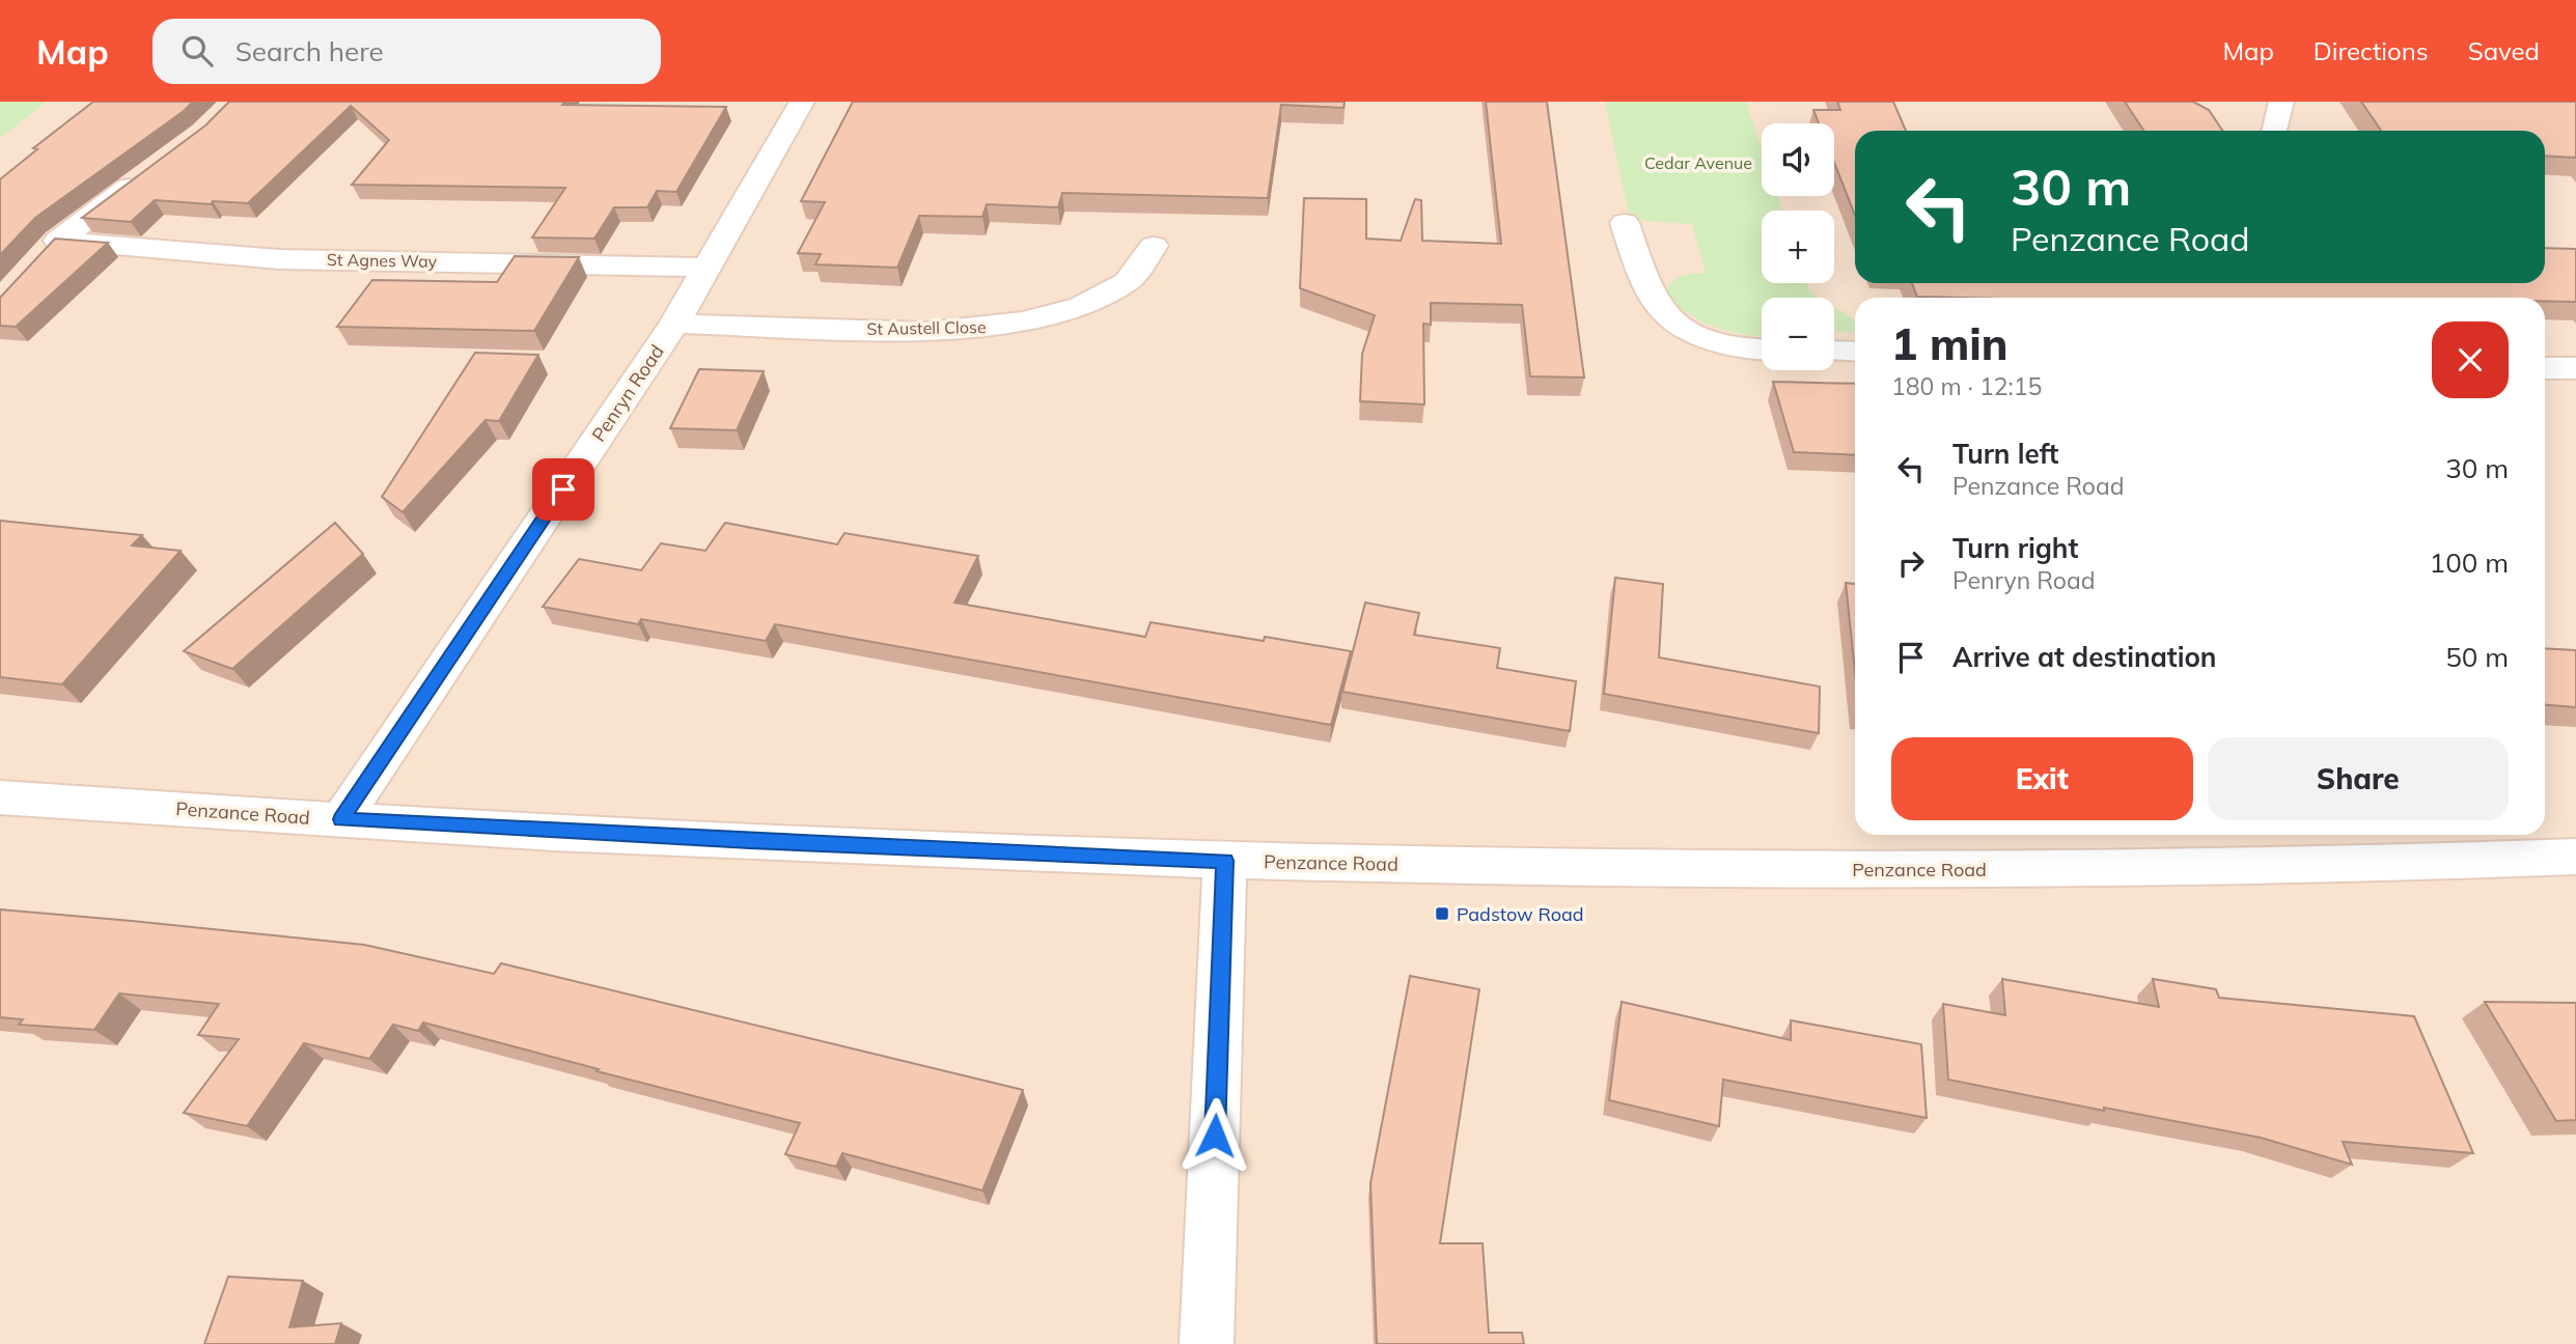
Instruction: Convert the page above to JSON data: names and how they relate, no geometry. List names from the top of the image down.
{
  "streets": {
    "street": [
      "St Agnes Way",
      "St Austell Close",
      "Penryn Road",
      "Penzance Road"
    ]
  },
  "crossings": [
    ["St Agnes Way", "Penryn Road"],
    ["St Austell Close", "Penryn Road"],
    ["Penryn Road", "Penzance Road"]
  ],
  "parks": ["Cedar Avenue"],
  "places": {
    "transit": ["Padstow Road"]
  },
  "page": {
    "header": "Map",
    "search": "Search here",
    "nav": ["Map", "Directions", "Saved"],
    "map_buttons": ["+", "−"],
    "turn": ["30 m", "Penzance Road"],
    "heading": ["1 min", "180 m · 12:15"],
    "list": [
      {
        "name": "Turn left",
        "note": "Penzance Road",
        "value": "30 m"
      },
      {
        "name": "Turn right",
        "note": "Penryn Road",
        "value": "100 m"
      },
      {
        "name": "Arrive at destination",
        "value": "50 m"
      }
    ],
    "buttons": ["Exit", "Share"]
  }
}
